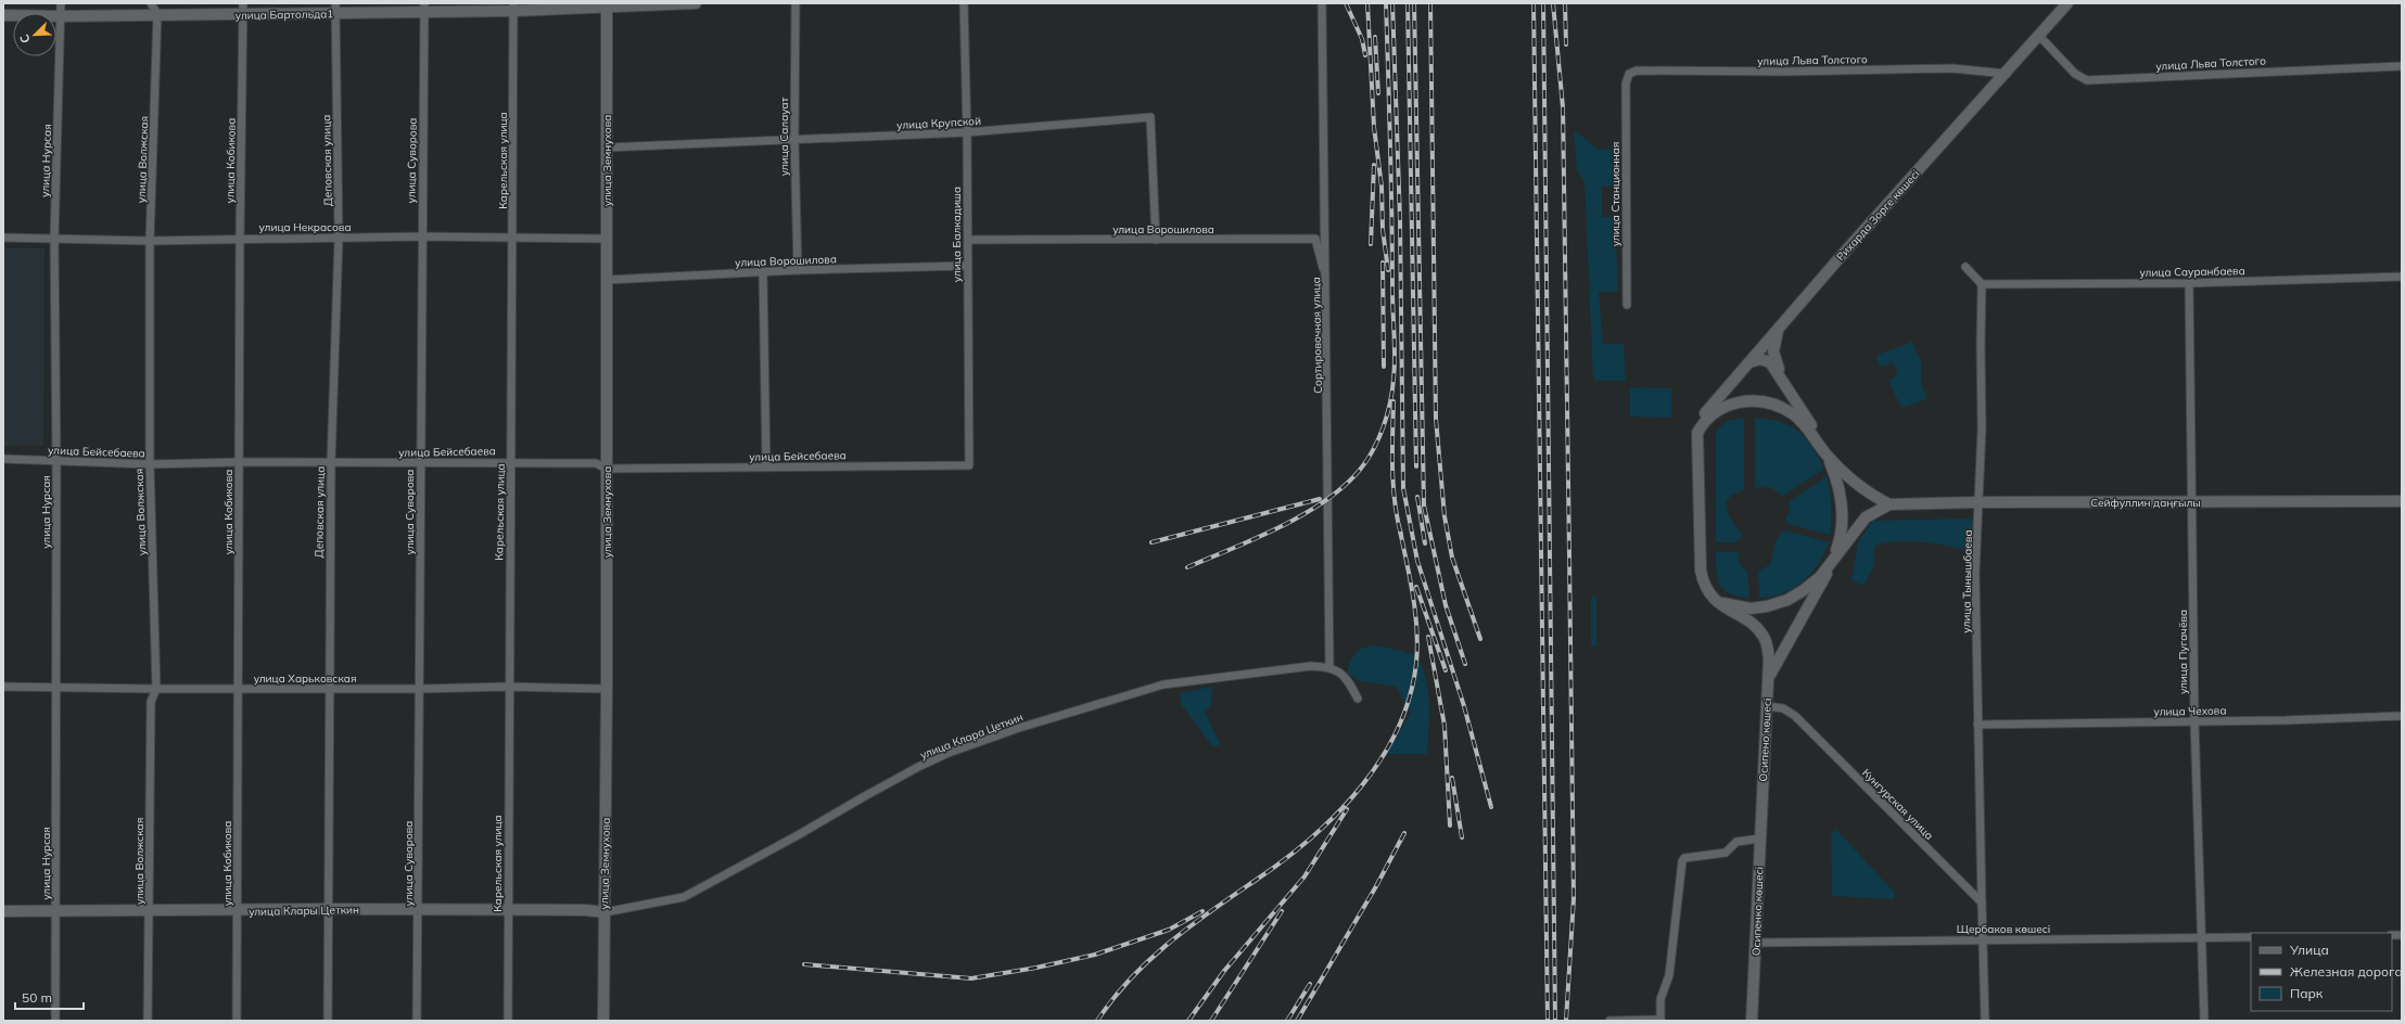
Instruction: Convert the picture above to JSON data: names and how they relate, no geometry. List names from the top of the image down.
{
  "streets": {
    "main road": [
      "улица Бартольда1",
      "улица Земнухова",
      "Рихарда Зорге көшесі",
      "Сейфуллин даңғылы",
      "Осипено көшесі",
      "улица Клары Цеткин",
      "Осипенко көшесі"
    ],
    "street": [
      "улица Льва Толстого",
      "улица Крупской",
      "улица Салауат",
      "улица Волжская",
      "улица Нурсая",
      "улица Кобикова",
      "Деповская улица",
      "улица Суворова",
      "Карельская улица",
      "улица Станционная",
      "улица Некрасова",
      "улица Ворошилова",
      "улица Балкадиша",
      "улица Сауранбаева",
      "Сортировочная улица",
      "улица Бейсебаева",
      "улица Тынышбаева",
      "улица Пугачёва",
      "улица Харьковская",
      "улица Чехова",
      "улица Клара Цеткин",
      "Кунгурская улица",
      "Щербаков көшесі"
    ]
  },
  "crossings": [
    ["улица Бартольда1", "улица Волжская"],
    ["улица Бартольда1", "улица Нурсая"],
    ["улица Бартольда1", "улица Кобикова"],
    ["улица Бартольда1", "Деповская улица"],
    ["улица Бартольда1", "улица Суворова"],
    ["улица Бартольда1", "Карельская улица"],
    ["улица Бартольда1", "улица Земнухова"],
    ["улица Льва Толстого", "улица Станционная"],
    ["улица Льва Толстого", "Рихарда Зорге көшесі"],
    ["улица Крупской", "улица Салауат"],
    ["улица Крупской", "улица Земнухова"],
    ["улица Крупской", "улица Ворошилова"],
    ["улица Крупской", "улица Балкадиша"],
    ["улица Салауат", "улица Ворошилова"],
    ["улица Волжская", "улица Некрасова"],
    ["улица Волжская", "улица Бейсебаева"],
    ["улица Волжская", "улица Харьковская"],
    ["улица Волжская", "улица Клары Цеткин"],
    ["улица Нурсая", "улица Некрасова"],
    ["улица Нурсая", "улица Бейсебаева"],
    ["улица Нурсая", "улица Харьковская"],
    ["улица Нурсая", "улица Клары Цеткин"],
    ["улица Кобикова", "улица Некрасова"],
    ["улица Кобикова", "улица Бейсебаева"],
    ["улица Кобикова", "улица Харьковская"],
    ["улица Кобикова", "улица Клары Цеткин"],
    ["Деповская улица", "улица Некрасова"],
    ["Деповская улица", "улица Бейсебаева"],
    ["Деповская улица", "улица Харьковская"],
    ["Деповская улица", "улица Клары Цеткин"],
    ["улица Суворова", "улица Некрасова"],
    ["улица Суворова", "улица Бейсебаева"],
    ["улица Суворова", "улица Харьковская"],
    ["улица Суворова", "улица Клары Цеткин"],
    ["Карельская улица", "улица Некрасова"],
    ["Карельская улица", "улица Бейсебаева"],
    ["Карельская улица", "улица Харьковская"],
    ["Карельская улица", "улица Клары Цеткин"],
    ["улица Земнухова", "улица Некрасова"],
    ["улица Земнухова", "улица Ворошилова"],
    ["улица Земнухова", "улица Бейсебаева"],
    ["улица Земнухова", "улица Харьковская"],
    ["улица Земнухова", "улица Клара Цеткин"],
    ["улица Земнухова", "улица Клары Цеткин"],
    ["улица Ворошилова", "улица Балкадиша"],
    ["улица Ворошилова", "Сортировочная улица"],
    ["улица Балкадиша", "улица Бейсебаева"],
    ["улица Сауранбаева", "улица Тынышбаева"],
    ["улица Сауранбаева", "улица Пугачёва"],
    ["Сортировочная улица", "улица Клара Цеткин"],
    ["Сейфуллин даңғылы", "улица Тынышбаева"],
    ["Сейфуллин даңғылы", "улица Пугачёва"],
    ["улица Тынышбаева", "улица Чехова"],
    ["улица Тынышбаева", "Кунгурская улица"],
    ["улица Пугачёва", "улица Чехова"],
    ["улица Пугачёва", "Щербаков көшесі"],
    ["улица Клара Цеткин", "улица Клары Цеткин"],
    ["Осипено көшесі", "Кунгурская улица"],
    ["Осипено көшесі", "Осипенко көшесі"],
    ["Осипенко көшесі", "Щербаков көшесі"]
  ],
  "legend": ["Улица", "Железная дорога", "Парк"],
  "scale_bar": "50 m",
  "north": "bottom left"
}
